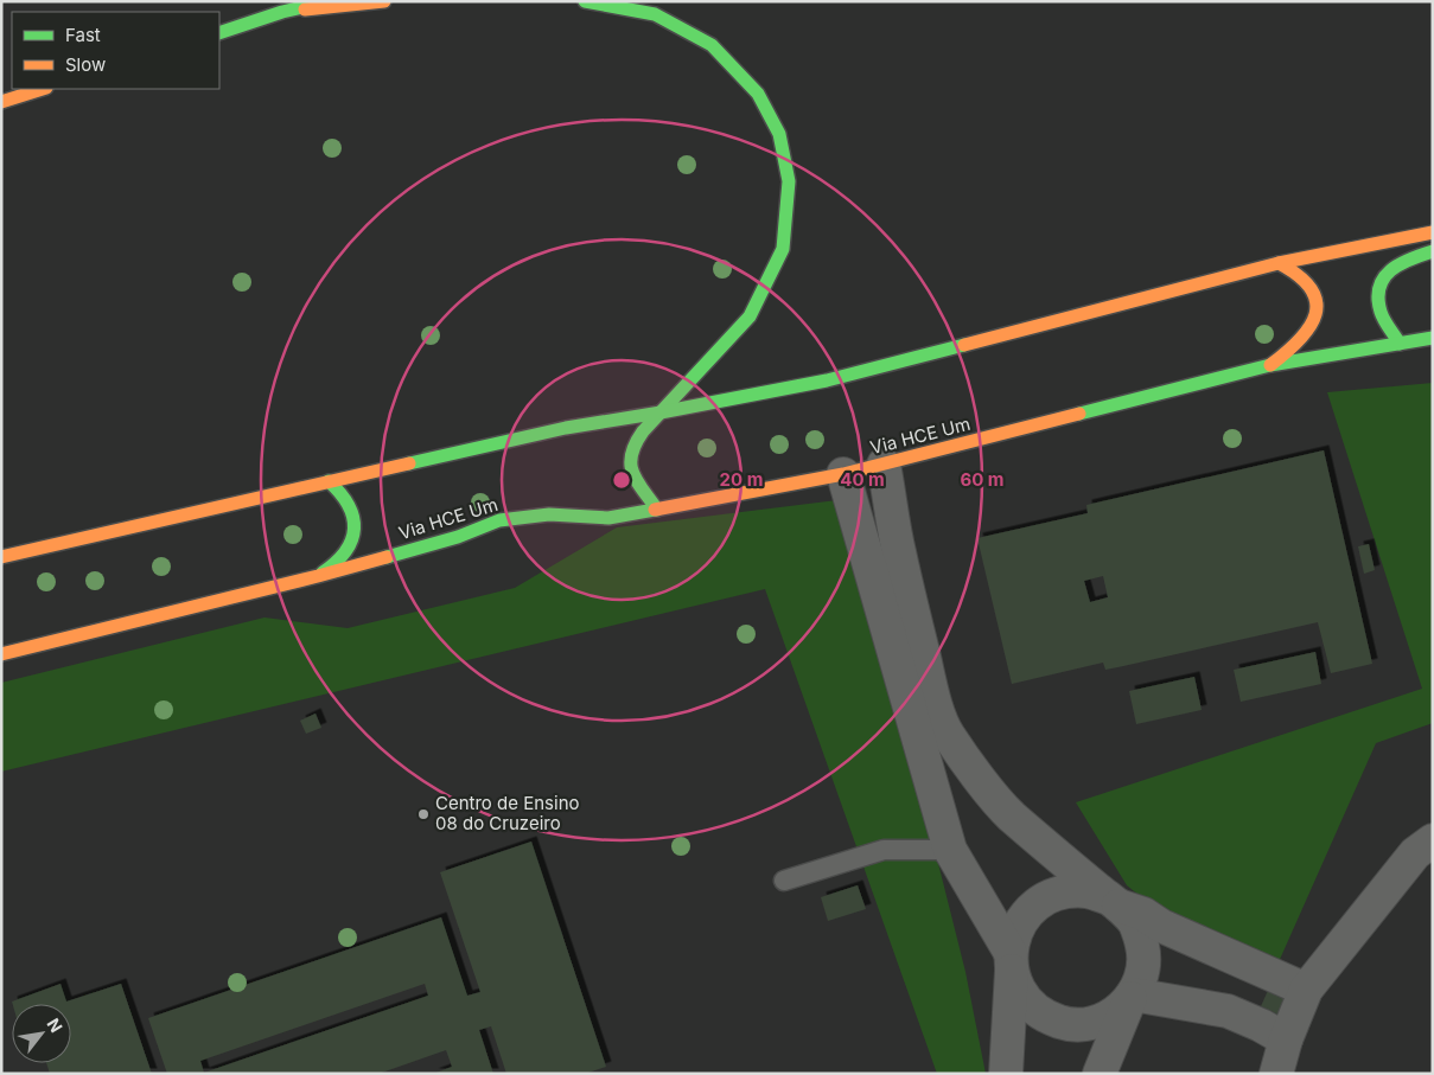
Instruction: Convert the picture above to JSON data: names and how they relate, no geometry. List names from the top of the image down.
{
  "streets": {
    "main road": ["Via HCE Um"]
  },
  "places": ["Centro de Ensino 08 do Cruzeiro"],
  "legend": ["Fast", "Slow"],
  "north": "top right",
  "rings": ["20 m", "40 m", "60 m"]
}
